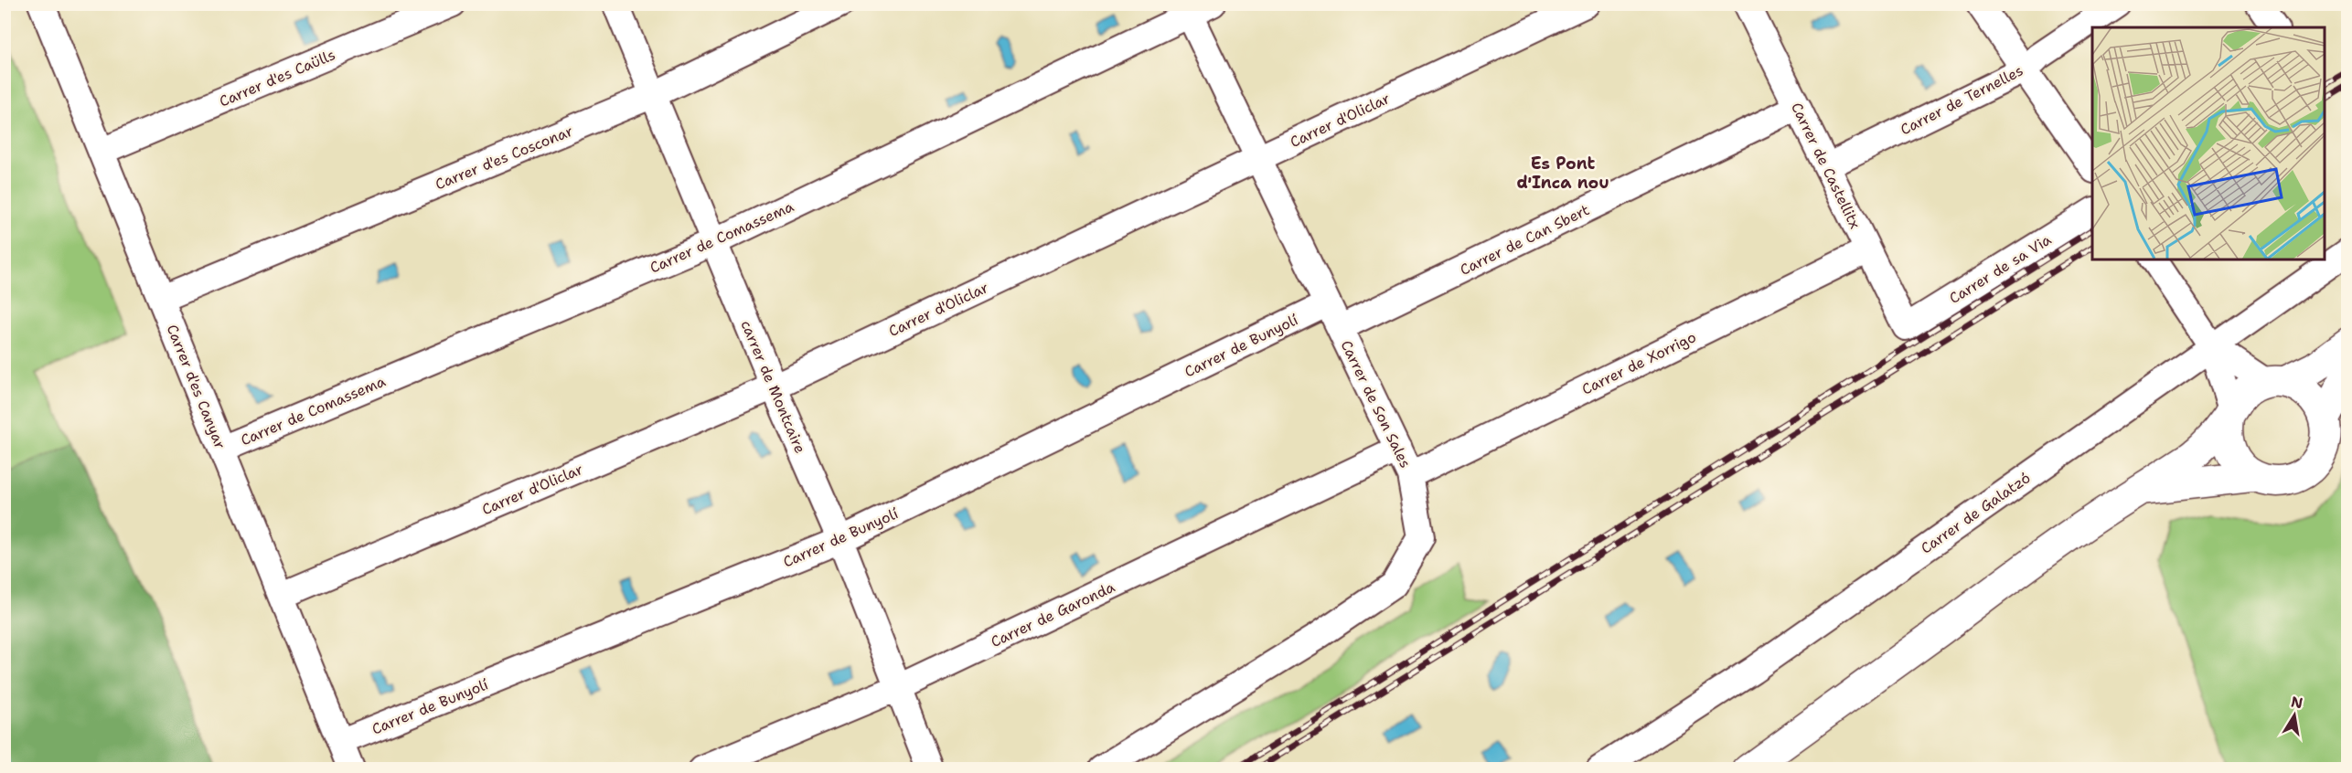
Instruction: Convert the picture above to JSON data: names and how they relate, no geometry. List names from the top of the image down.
{
  "streets": {
    "street": [
      "Carrer d'es Caülls",
      "Carrer de Ternelles",
      "Carrer d'Oliclar",
      "Carrer d'es Cosconar",
      "Carrer de Castellitx",
      "Carrer de Comassema",
      "Carrer de Can Sbert",
      "Carrer de sa Via",
      "Carrer de Bunyolí",
      "Carrer de Xorrigo",
      "Carrer d'es Canyar",
      "carrer de Montcaire",
      "Carrer de Son Sales",
      "Carrer de Galatzó",
      "Carrer de Garonda"
    ]
  },
  "crossings": [
    ["Carrer d'es Caülls", "Carrer d'es Canyar"],
    ["Carrer de Ternelles", "Carrer de Castellitx"],
    ["Carrer d'Oliclar", "Carrer d'es Canyar"],
    ["Carrer d'Oliclar", "carrer de Montcaire"],
    ["Carrer d'Oliclar", "Carrer de Son Sales"],
    ["Carrer d'es Cosconar", "Carrer d'es Canyar"],
    ["Carrer d'es Cosconar", "carrer de Montcaire"],
    ["Carrer de Castellitx", "Carrer de Can Sbert"],
    ["Carrer de Castellitx", "Carrer de sa Via"],
    ["Carrer de Castellitx", "Carrer de Xorrigo"],
    ["Carrer de Comassema", "Carrer d'es Canyar"],
    ["Carrer de Comassema", "carrer de Montcaire"],
    ["Carrer de Comassema", "Carrer de Son Sales"],
    ["Carrer de Can Sbert", "Carrer de Son Sales"],
    ["Carrer de Bunyolí", "Carrer d'es Canyar"],
    ["Carrer de Bunyolí", "carrer de Montcaire"],
    ["Carrer de Bunyolí", "Carrer de Son Sales"],
    ["Carrer de Xorrigo", "Carrer de Son Sales"],
    ["carrer de Montcaire", "Carrer de Garonda"],
    ["Carrer de Son Sales", "Carrer de Garonda"]
  ],
  "districts": ["Es Pont d'Inca nou"],
  "north": "top"
}
